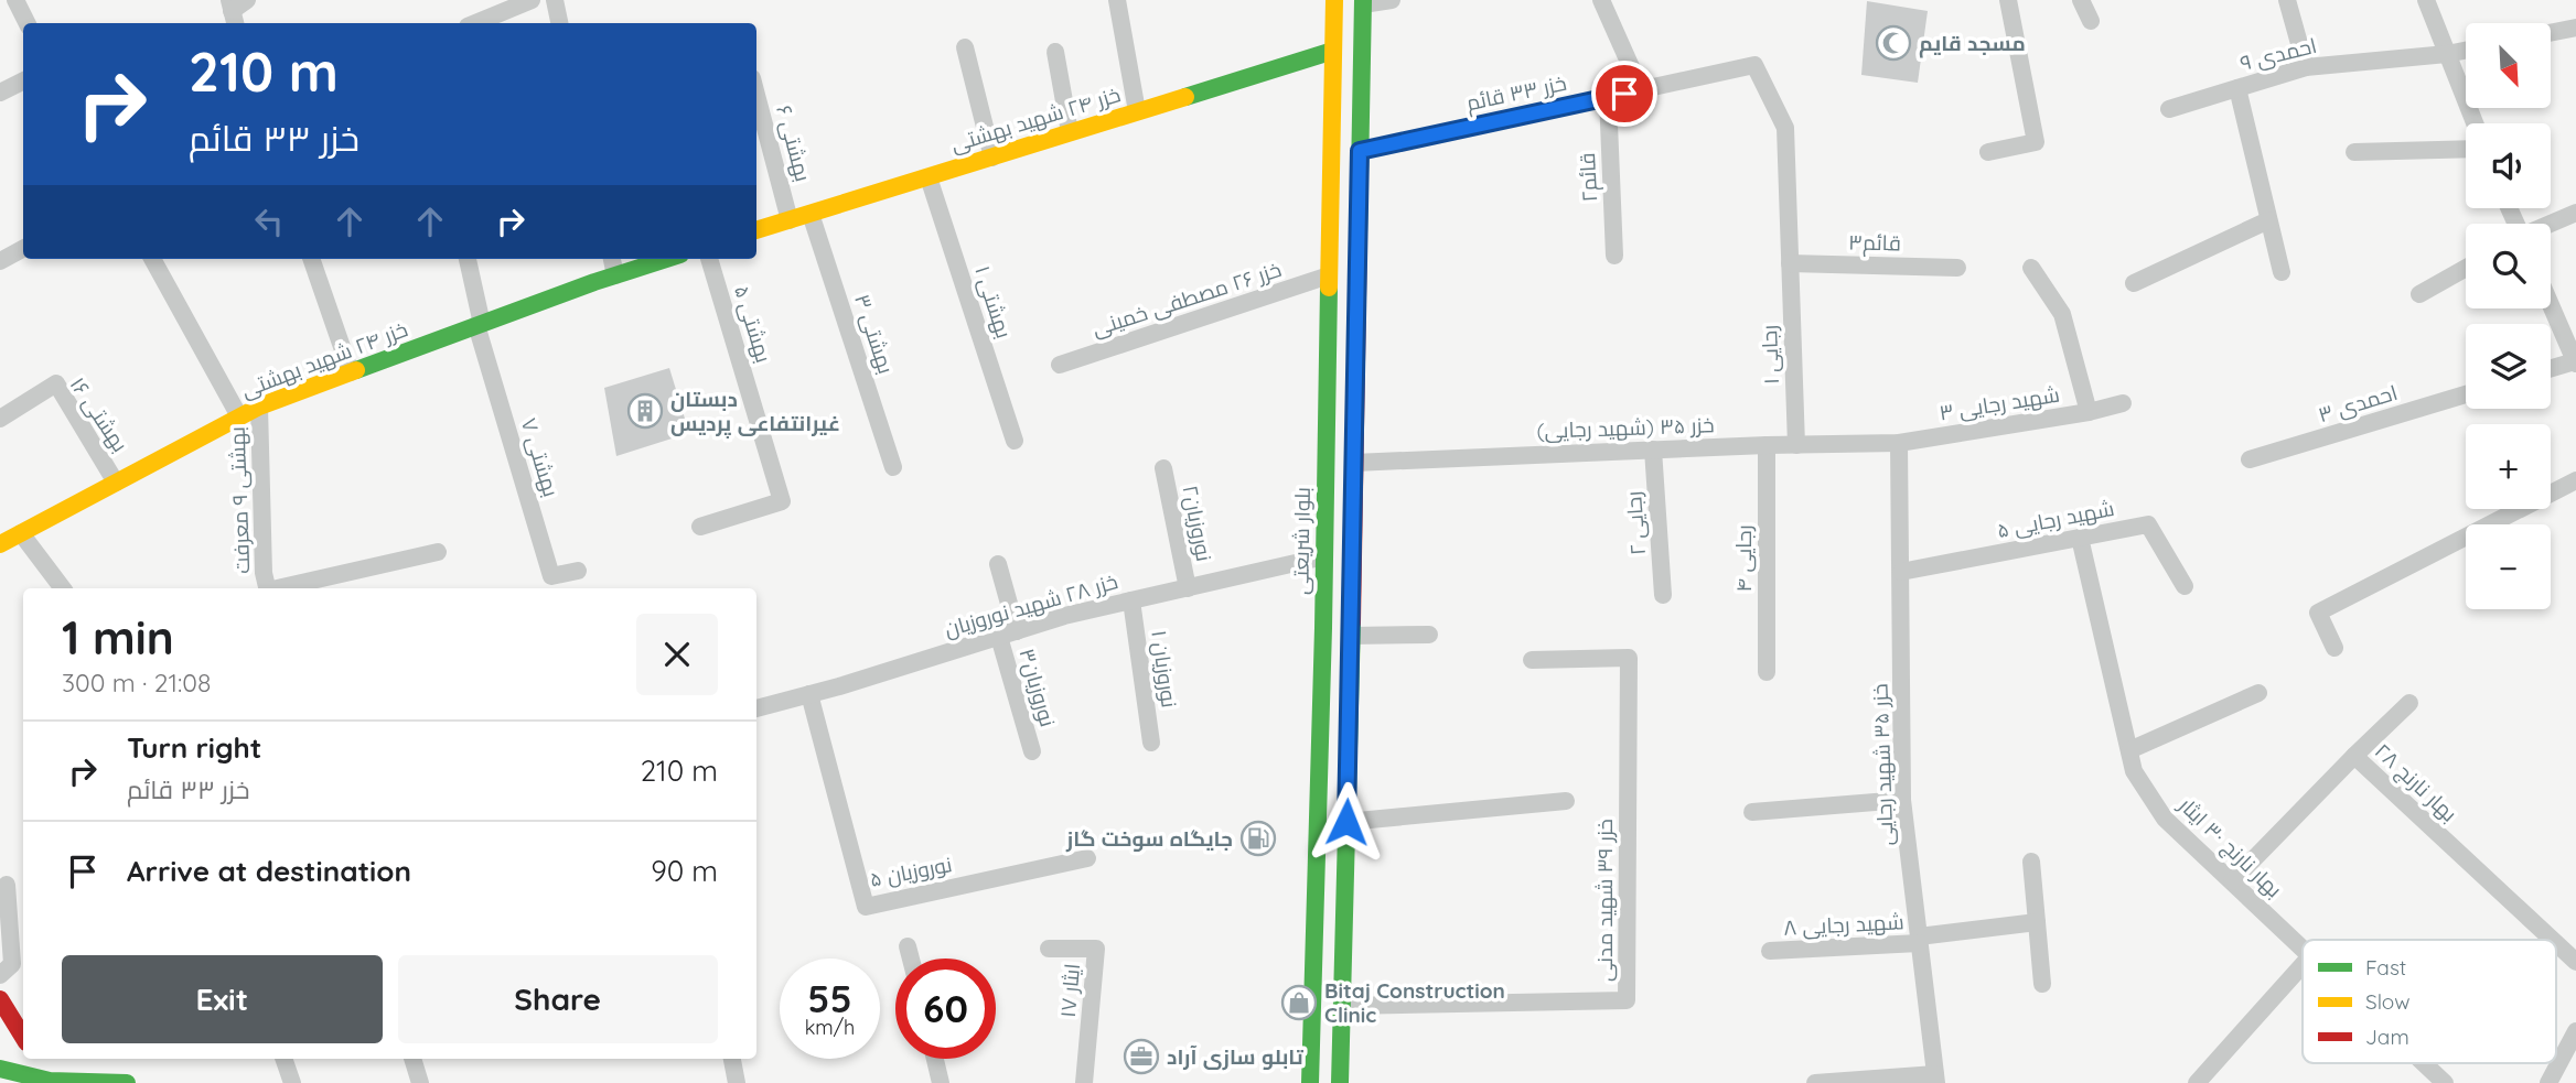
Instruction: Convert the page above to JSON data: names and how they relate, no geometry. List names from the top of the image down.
{
  "streets": {
    "main road": ["خزر ۲۴ شهید بهشتی", "بلوار شریعتی"],
    "street": [
      "احمدی ۹",
      "خزر ۳۳ قائم",
      "بهشتی ۶",
      "قائم۲",
      "قائم۳",
      "خزر ۲۶ مصطفی خمینی",
      "بهشتی ۱",
      "بهشتی ۵",
      "بهشتی ۳",
      "رجایی ۱",
      "شهید رجایی ۳",
      "احمدی ۳",
      "بهشتی ۱۶",
      "خزر ۳۵ (شهید رجایی)",
      "بهشتی ۷",
      "بهشتی ۹ معرفت",
      "شهید رجایی ۵",
      "نوروزیان۲",
      "رجایی ۲",
      "رجایی ۴",
      "خزر ۲۸ شهید نوروزیان",
      "نوروزیان ۱",
      "نوروزیان۳",
      "خزر ۳۵ شهید رجایی",
      "بهار نارنج ۲۸",
      "بهار نارنج ۳۰ ایثار",
      "نوروزیان ۵",
      "خزر ۳۹ شهید مدنی",
      "شهید رجایی ۸",
      "ایثار ۱۷"
    ]
  },
  "crossings": [
    ["خزر ۳۳ قائم", "قائم۲"],
    ["خزر ۳۳ قائم", "قائم۳"],
    ["خزر ۳۳ قائم", "رجایی ۱"],
    ["خزر ۲۴ شهید بهشتی", "بهشتی ۶"],
    ["خزر ۲۴ شهید بهشتی", "بهشتی ۱"],
    ["خزر ۲۴ شهید بهشتی", "بهشتی ۳"],
    ["خزر ۲۴ شهید بهشتی", "بهشتی ۱۶"],
    ["خزر ۲۴ شهید بهشتی", "بهشتی ۷"],
    ["خزر ۲۴ شهید بهشتی", "بهشتی ۹ معرفت"],
    ["خزر ۲۴ شهید بهشتی", "بلوار شریعتی"],
    ["قائم۳", "رجایی ۱"],
    ["خزر ۲۶ مصطفی خمینی", "بلوار شریعتی"],
    ["رجایی ۱", "خزر ۳۵ (شهید رجایی)"],
    ["شهید رجایی ۳", "خزر ۳۵ (شهید رجایی)"],
    ["شهید رجایی ۳", "خزر ۳۵ شهید رجایی"],
    ["خزر ۳۵ (شهید رجایی)", "رجایی ۲"],
    ["خزر ۳۵ (شهید رجایی)", "رجایی ۴"],
    ["خزر ۳۵ (شهید رجایی)", "خزر ۳۵ شهید رجایی"],
    ["شهید رجایی ۵", "خزر ۳۵ شهید رجایی"],
    ["شهید رجایی ۵", "بهار نارنج ۳۰ ایثار"],
    ["نوروزیان۲", "خزر ۲۸ شهید نوروزیان"],
    ["بلوار شریعتی", "خزر ۲۸ شهید نوروزیان"],
    ["خزر ۲۸ شهید نوروزیان", "نوروزیان ۱"],
    ["خزر ۲۸ شهید نوروزیان", "نوروزیان۳"],
    ["خزر ۲۸ شهید نوروزیان", "نوروزیان ۵"],
    ["خزر ۳۵ شهید رجایی", "شهید رجایی ۸"],
    ["بهار نارنج ۲۸", "بهار نارنج ۳۰ ایثار"]
  ],
  "places": {
    "mosque": ["مسجد قایم"],
    "building": ["دبستان غیرانتفاعی پردیس"],
    "fuel station": ["جایگاه سوخت گاز"],
    "shop": ["Bitaj Construction Clinic"],
    "office": ["تابلو سازی آراد"]
  },
  "legend": ["Fast", "Slow", "Jam"],
  "north": "bottom right",
  "page": {
    "map_buttons": ["+", "−"],
    "turn": ["210 m", "خزر ۳۳ قائم"],
    "heading": ["1 min", "300 m · 21:08"],
    "list": [
      {
        "name": "Turn right",
        "note": "خزر ۳۳ قائم",
        "value": "210 m"
      },
      {
        "name": "Arrive at destination",
        "value": "90 m"
      }
    ],
    "buttons": ["Exit", "Share"],
    "speed": "55 km/h",
    "limit": "60"
  }
}
